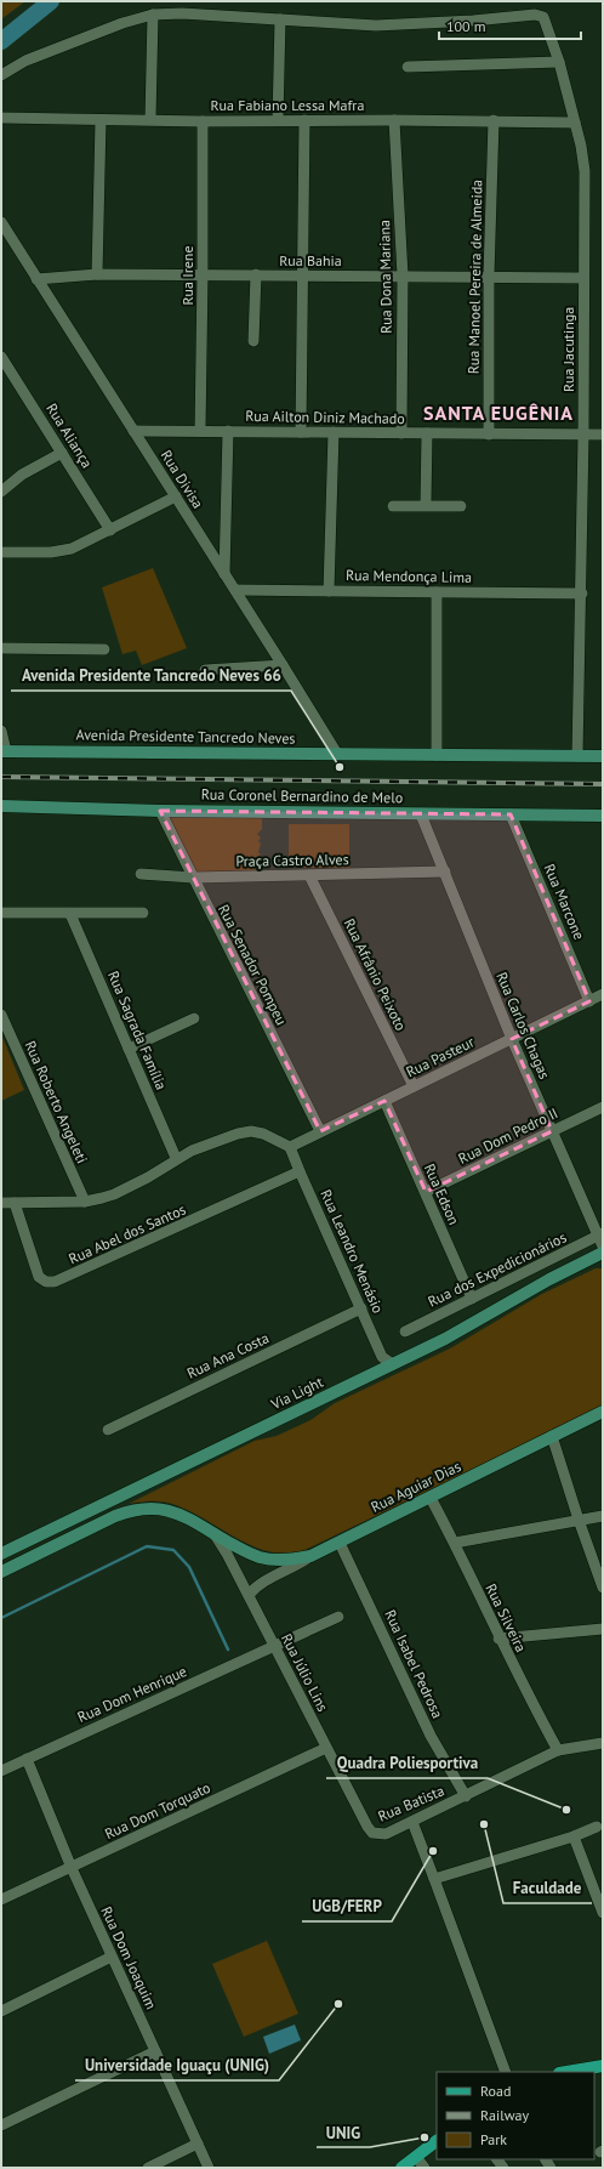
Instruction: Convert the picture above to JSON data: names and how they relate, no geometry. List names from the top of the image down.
{
  "streets": {
    "street": [
      "Rua Fabiano Lessa Mafra",
      "Rua Bahia",
      "Rua Irene",
      "Rua Dona Mariana",
      "Rua Manoel Pereira de Almeida",
      "Rua Jacutinga",
      "Rua Ailton Diniz Machado",
      "Rua Aliança",
      "Rua Divisa",
      "Rua Mendonça Lima",
      "Avenida Presidente Tancredo Neves",
      "Rua Coronel Bernardino de Melo",
      "Praça Castro Alves",
      "Rua Marcone",
      "Rua Senador Pompeu",
      "Rua Afrânio Peixoto",
      "Rua Carlos Chagas",
      "Rua Sagrada Família",
      "Rua Pasteur",
      "Rua Roberto Angeleti",
      "Rua Dom Pedro II",
      "Rua Edson",
      "Rua Abel dos Santos",
      "Rua Leandro Menásio",
      "Rua dos Expedicionários",
      "Rua Ana Costa",
      "Via Light",
      "Rua Aguiar Dias",
      "Rua Silveira",
      "Rua Isabel Pedrosa",
      "Rua Júlio Lins",
      "Rua Dom Henrique",
      "Rua Batista",
      "Rua Dom Torquato",
      "Rua Dom Joaquim"
    ]
  },
  "crossings": [
    ["Rua Fabiano Lessa Mafra", "Rua Irene"],
    ["Rua Fabiano Lessa Mafra", "Rua Dona Mariana"],
    ["Rua Fabiano Lessa Mafra", "Rua Manoel Pereira de Almeida"],
    ["Rua Fabiano Lessa Mafra", "Rua Jacutinga"],
    ["Rua Bahia", "Rua Irene"],
    ["Rua Bahia", "Rua Dona Mariana"],
    ["Rua Bahia", "Rua Manoel Pereira de Almeida"],
    ["Rua Bahia", "Rua Jacutinga"],
    ["Rua Bahia", "Rua Divisa"],
    ["Rua Irene", "Rua Ailton Diniz Machado"],
    ["Rua Dona Mariana", "Rua Ailton Diniz Machado"],
    ["Rua Manoel Pereira de Almeida", "Rua Ailton Diniz Machado"],
    ["Rua Jacutinga", "Rua Ailton Diniz Machado"],
    ["Rua Jacutinga", "Rua Mendonça Lima"],
    ["Rua Jacutinga", "Avenida Presidente Tancredo Neves"],
    ["Rua Ailton Diniz Machado", "Rua Divisa"],
    ["Rua Divisa", "Rua Mendonça Lima"],
    ["Rua Divisa", "Avenida Presidente Tancredo Neves"],
    ["Rua Coronel Bernardino de Melo", "Rua Marcone"],
    ["Rua Coronel Bernardino de Melo", "Rua Senador Pompeu"],
    ["Rua Coronel Bernardino de Melo", "Rua Carlos Chagas"],
    ["Praça Castro Alves", "Rua Senador Pompeu"],
    ["Praça Castro Alves", "Rua Afrânio Peixoto"],
    ["Praça Castro Alves", "Rua Carlos Chagas"],
    ["Rua Marcone", "Rua Pasteur"],
    ["Rua Senador Pompeu", "Rua Pasteur"],
    ["Rua Afrânio Peixoto", "Rua Pasteur"],
    ["Rua Carlos Chagas", "Rua Pasteur"],
    ["Rua Carlos Chagas", "Rua Dom Pedro II"],
    ["Rua Carlos Chagas", "Rua dos Expedicionários"],
    ["Rua Pasteur", "Rua Edson"],
    ["Rua Pasteur", "Rua Leandro Menásio"],
    ["Rua Dom Pedro II", "Rua Edson"],
    ["Rua Edson", "Rua dos Expedicionários"],
    ["Rua Abel dos Santos", "Rua Leandro Menásio"],
    ["Rua Leandro Menásio", "Rua Ana Costa"],
    ["Rua Leandro Menásio", "Via Light"],
    ["Rua Aguiar Dias", "Rua Silveira"],
    ["Rua Aguiar Dias", "Rua Isabel Pedrosa"],
    ["Rua Aguiar Dias", "Rua Júlio Lins"],
    ["Rua Silveira", "Rua Batista"],
    ["Rua Isabel Pedrosa", "Rua Batista"],
    ["Rua Júlio Lins", "Rua Dom Henrique"],
    ["Rua Júlio Lins", "Rua Batista"],
    ["Rua Júlio Lins", "Rua Dom Torquato"],
    ["Rua Dom Henrique", "Rua Dom Joaquim"],
    ["Rua Dom Torquato", "Rua Dom Joaquim"]
  ],
  "districts": ["SANTA EUGÊNIA"],
  "places": [
    "Avenida Presidente Tancredo Neves 66",
    "Quadra Poliesportiva",
    "Faculdade",
    "UGB/FERP",
    "Universidade Iguaçu (UNIG)",
    "UNIG"
  ],
  "legend": ["Road", "Railway", "Park"],
  "scale_bar": "100 m"
}
